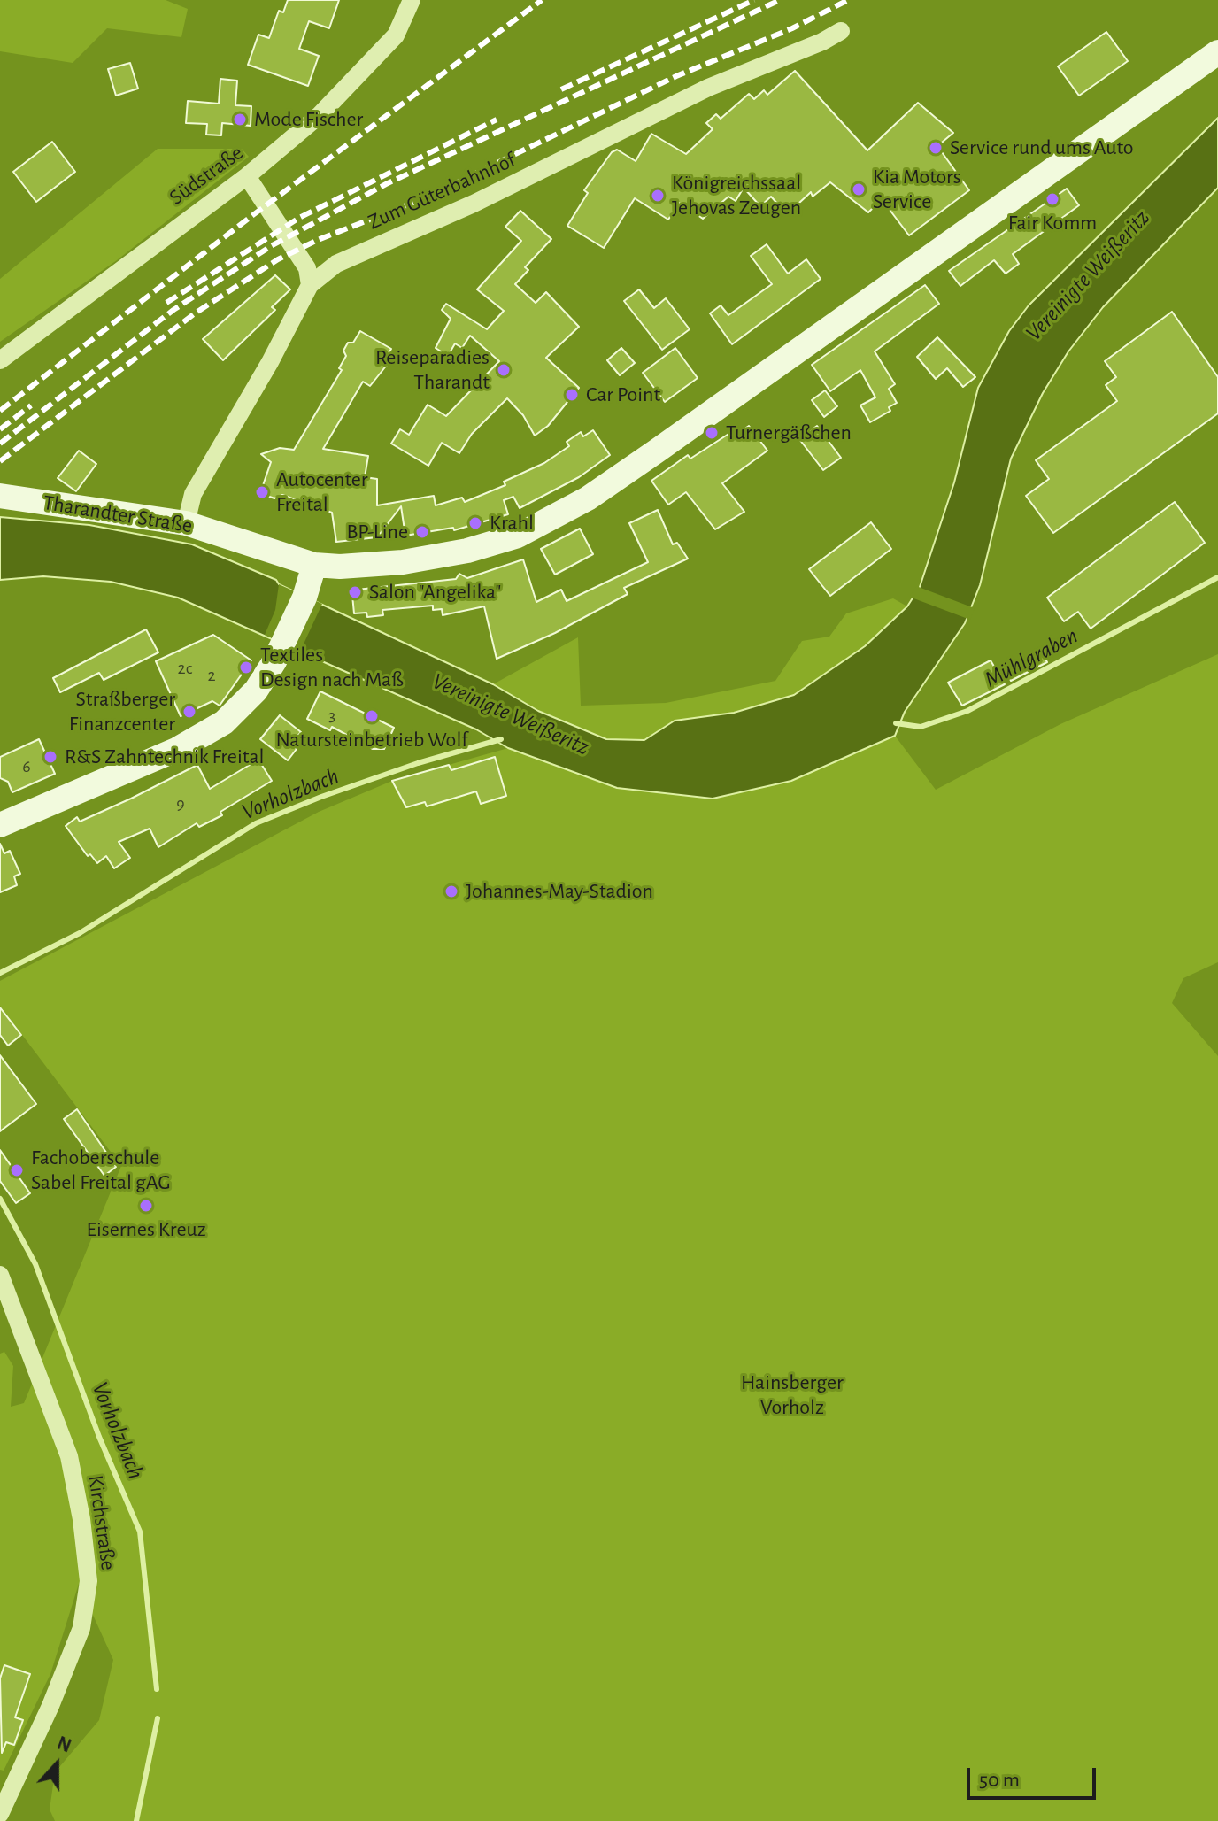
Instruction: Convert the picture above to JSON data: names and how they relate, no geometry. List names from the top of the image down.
{
  "streets": {
    "main road": ["Tharandter Straße"],
    "street": ["Südstraße", "Zum Güterbahnhof", "Kirchstraße"]
  },
  "crossings": [
    ["Zum Güterbahnhof", "Tharandter Straße"]
  ],
  "water": ["Vereinigte Weißeritz", "Mühlgraben", "Vorholzbach"],
  "parks": ["Hainsberger Vorholz"],
  "places": [
    "Mode Fischer",
    "Service rund ums Auto",
    "Kia Motors Service",
    "Königreichssaal Jehovas Zeugen",
    "Fair Komm",
    "Reiseparadies Tharandt",
    "Car Point",
    "Turnergäßchen",
    "Autocenter Freital",
    "Krahl",
    "BP-Line",
    "Salon \"Angelika\"",
    "Textiles Design nach Maß",
    "Straßberger Finanzcenter",
    "Natursteinbetrieb Wolf",
    "R&S Zahntechnik Freital",
    "Johannes-May-Stadion",
    "Fachoberschule Sabel Freital gAG",
    "Eisernes Kreuz"
  ],
  "house_numbers": [
    "2c",
    "2",
    "3",
    "6",
    "9"
  ],
  "scale_bar": "50 m",
  "north": "top"
}
